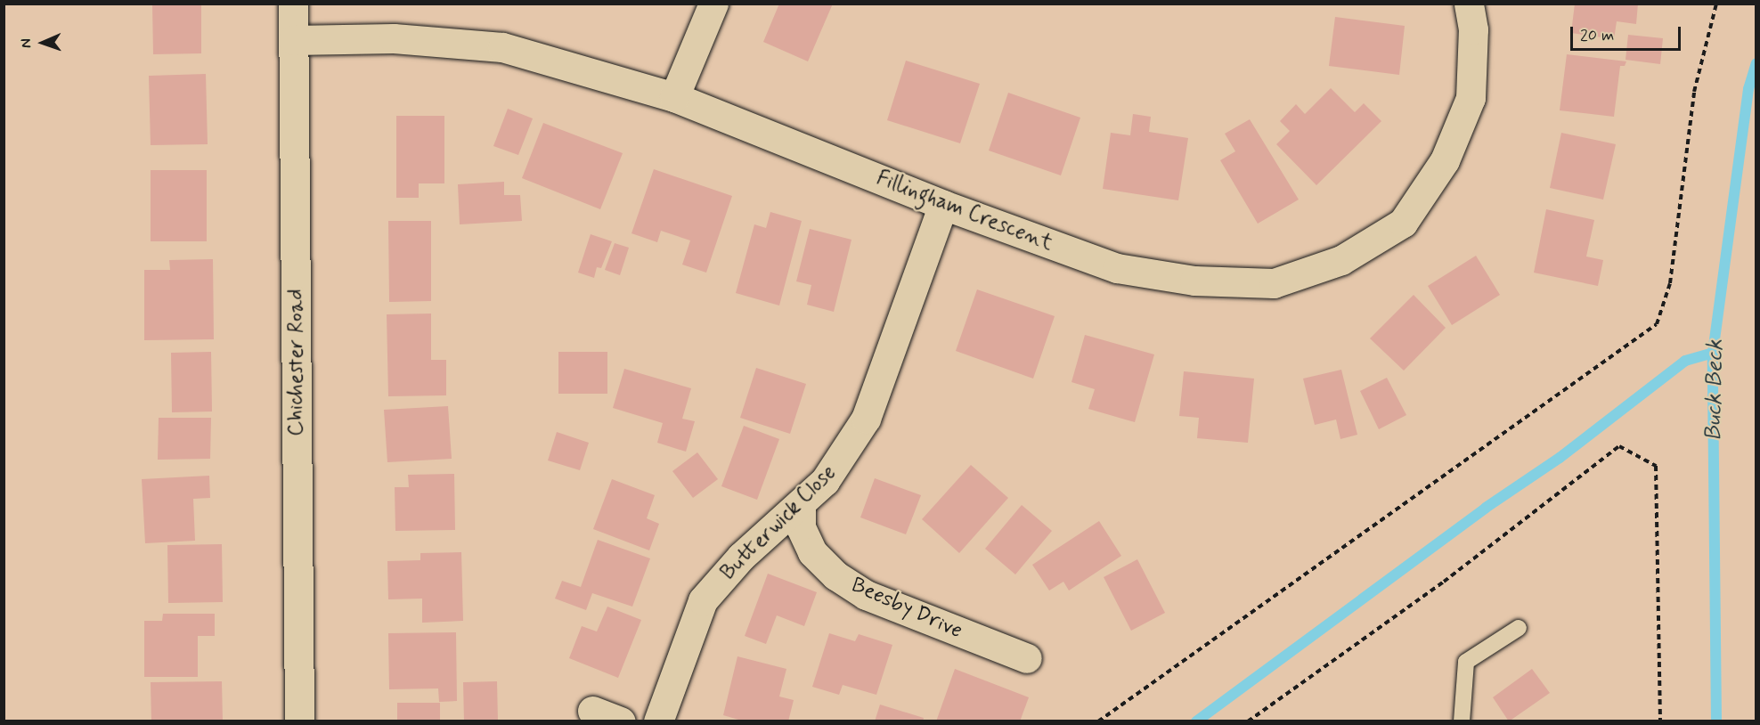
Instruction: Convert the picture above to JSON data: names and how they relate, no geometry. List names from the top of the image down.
{
  "streets": {
    "street": [
      "Fillingham Crescent",
      "Chichester Road",
      "Butterwick Close",
      "Beesby Drive"
    ]
  },
  "crossings": [
    ["Fillingham Crescent", "Chichester Road"],
    ["Fillingham Crescent", "Butterwick Close"],
    ["Butterwick Close", "Beesby Drive"]
  ],
  "water": ["Buck Beck"],
  "scale_bar": "20 m",
  "north": "left"
}
